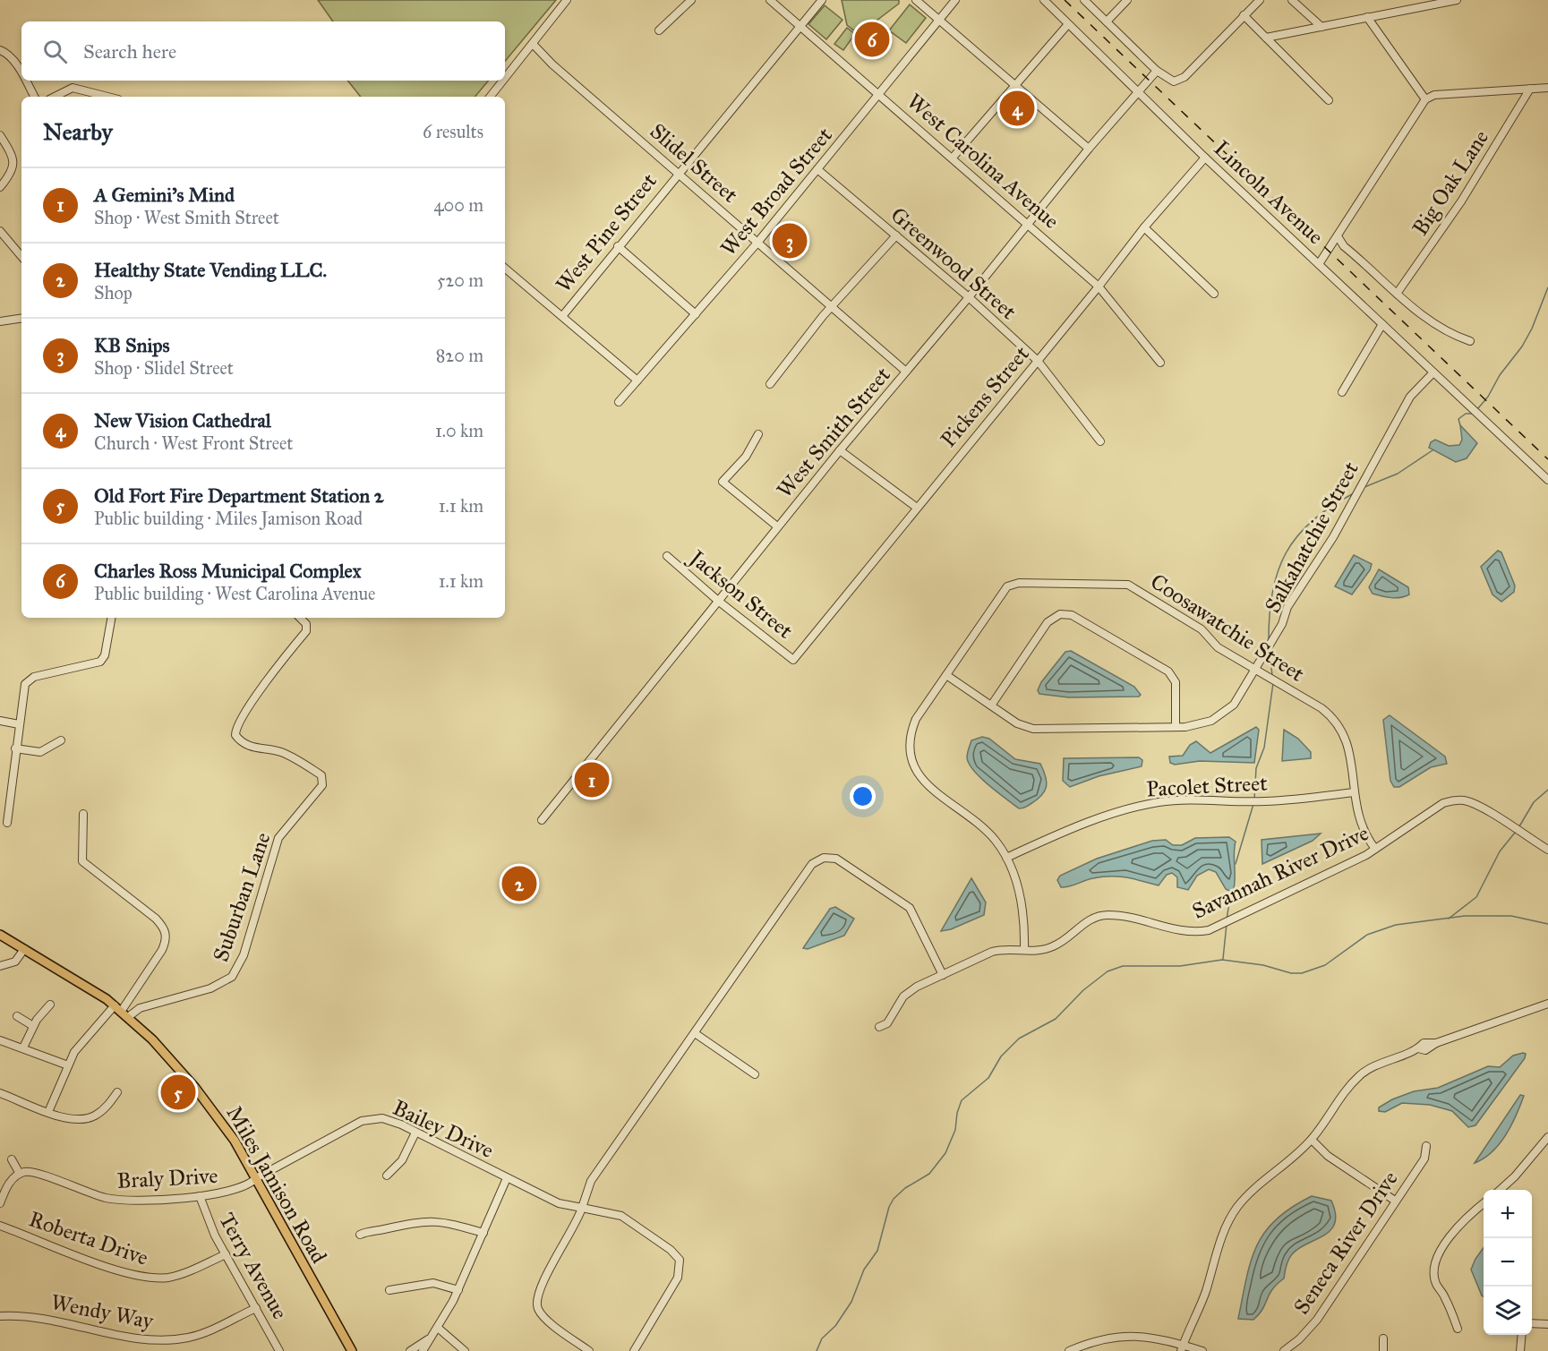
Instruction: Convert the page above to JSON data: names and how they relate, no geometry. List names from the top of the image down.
{
  "streets": {
    "main road": ["Miles Jamison Road"],
    "street": [
      "West Carolina Avenue",
      "Slidel Street",
      "Big Oak Lane",
      "West Broad Street",
      "Lincoln Avenue",
      "West Pine Street",
      "Greenwood Street",
      "Pickens Street",
      "West Smith Street",
      "Salkahatchie Street",
      "Jackson Street",
      "Coosawatchie Street",
      "Pacolet Street",
      "Savannah River Drive",
      "Suburban Lane",
      "Bailey Drive",
      "Braly Drive",
      "Roberta Drive",
      "Seneca River Drive",
      "Terry Avenue",
      "Wendy Way"
    ]
  },
  "crossings": [
    ["West Carolina Avenue", "West Broad Street"],
    ["West Carolina Avenue", "West Pine Street"],
    ["West Carolina Avenue", "Pickens Street"],
    ["West Carolina Avenue", "West Smith Street"],
    ["Slidel Street", "West Broad Street"],
    ["Slidel Street", "West Pine Street"],
    ["Slidel Street", "West Smith Street"],
    ["West Broad Street", "Greenwood Street"],
    ["Lincoln Avenue", "Pickens Street"],
    ["Lincoln Avenue", "West Smith Street"],
    ["Lincoln Avenue", "Salkahatchie Street"],
    ["Greenwood Street", "Pickens Street"],
    ["Greenwood Street", "West Smith Street"],
    ["Pickens Street", "Jackson Street"],
    ["West Smith Street", "Jackson Street"],
    ["Salkahatchie Street", "Coosawatchie Street"],
    ["Coosawatchie Street", "Pacolet Street"],
    ["Coosawatchie Street", "Savannah River Drive"],
    ["Suburban Lane", "Miles Jamison Road"],
    ["Bailey Drive", "Braly Drive"],
    ["Bailey Drive", "Miles Jamison Road"],
    ["Braly Drive", "Miles Jamison Road"],
    ["Braly Drive", "Terry Avenue"],
    ["Roberta Drive", "Terry Avenue"],
    ["Terry Avenue", "Wendy Way"]
  ],
  "page": {
    "pins": [
      "6",
      "4",
      "3",
      "1",
      "2",
      "5"
    ],
    "search": "Search here",
    "heading": ["Nearby", "6 results"],
    "list": [
      {
        "mark": "1",
        "name": "A Gemini's Mind",
        "note": "Shop · West Smith Street",
        "value": "400 m"
      },
      {
        "mark": "2",
        "name": "Healthy State Vending LLC.",
        "note": "Shop",
        "value": "520 m"
      },
      {
        "mark": "3",
        "name": "KB Snips",
        "note": "Shop · Slidel Street",
        "value": "820 m"
      },
      {
        "mark": "4",
        "name": "New Vision Cathedral",
        "note": "Church · West Front Street",
        "value": "1.0 km"
      },
      {
        "mark": "5",
        "name": "Old Fort Fire Department Station 2",
        "note": "Public building · Miles Jamison Road",
        "value": "1.1 km"
      },
      {
        "mark": "6",
        "name": "Charles Ross Municipal Complex",
        "note": "Public building · West Carolina Avenue",
        "value": "1.1 km"
      }
    ],
    "map_buttons": ["+", "−"]
  }
}
